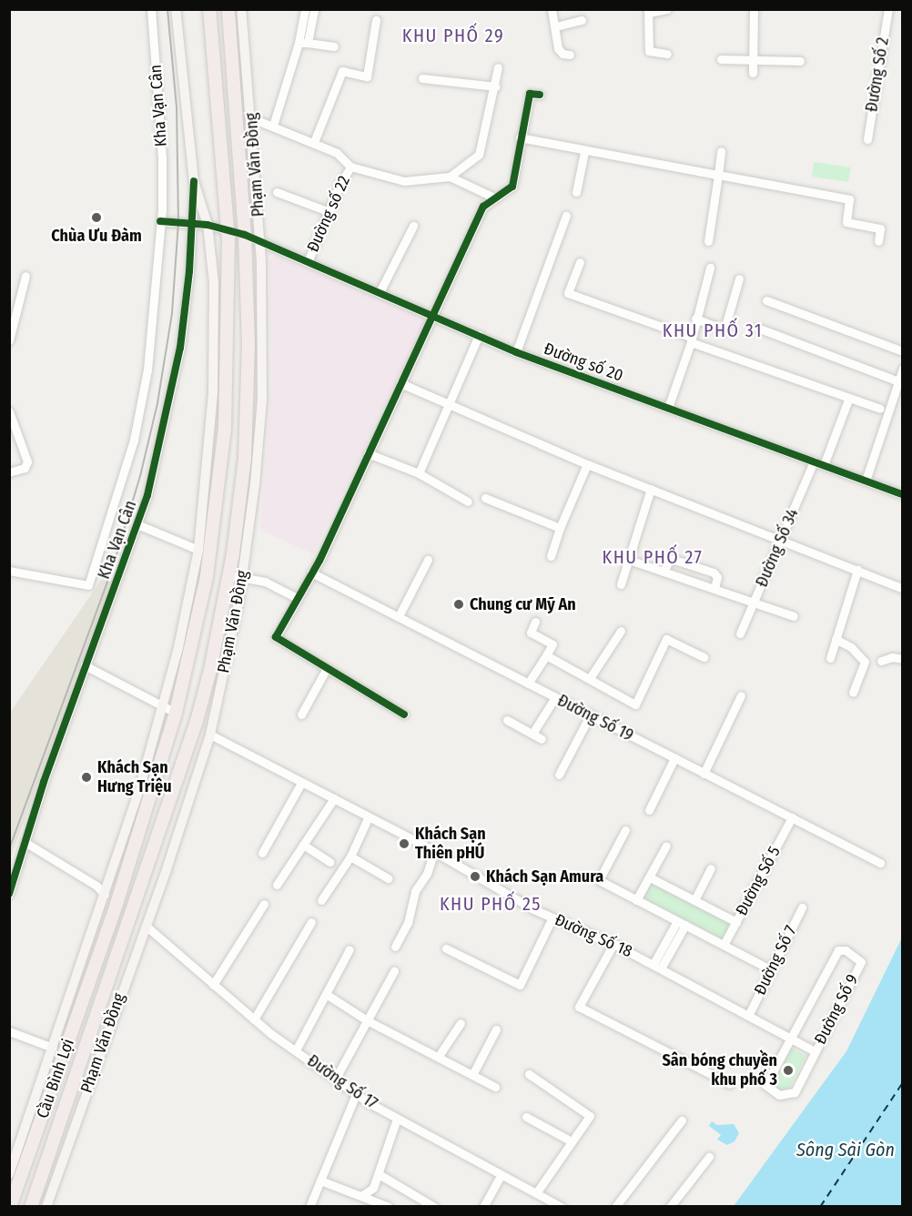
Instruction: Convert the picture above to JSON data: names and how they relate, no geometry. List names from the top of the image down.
{
  "streets": {
    "highway": ["Phạm Văn Đồng", "Cầu Bình Lợi"],
    "street": [
      "Đường Số 2",
      "Kha Vạn Cân",
      "Đường số 22",
      "Đường số 20",
      "Đường Số 34",
      "Đường Số 19",
      "Đường Số 5",
      "Đường Số 18",
      "Đường Số 7",
      "Đường Số 9",
      "Đường Số 17"
    ]
  },
  "crossings": [
    ["Kha Vạn Cân", "Đường số 20"],
    ["Phạm Văn Đồng", "Đường số 22"],
    ["Phạm Văn Đồng", "Đường số 20"],
    ["Phạm Văn Đồng", "Đường Số 18"],
    ["Phạm Văn Đồng", "Cầu Bình Lợi"],
    ["Phạm Văn Đồng", "Đường Số 17"],
    ["Đường số 22", "Đường số 20"],
    ["Đường số 20", "Đường Số 34"],
    ["Đường Số 19", "Đường Số 5"],
    ["Đường Số 18", "Đường Số 7"],
    ["Đường Số 18", "Đường Số 9"]
  ],
  "districts": [
    "KHU PHỐ 29",
    "KHU PHỐ 31",
    "KHU PHỐ 27",
    "KHU PHỐ 25"
  ],
  "water": ["Sông Sài Gòn"],
  "places": [
    "Chùa Ưu Đàm",
    "Chung cư Mỹ An",
    "Khách Sạn Hưng Triệu",
    "Khách Sạn Thiên pHÚ",
    "Khách Sạn Amura",
    "Sân bóng chuyền khu phố 3"
  ]
}
